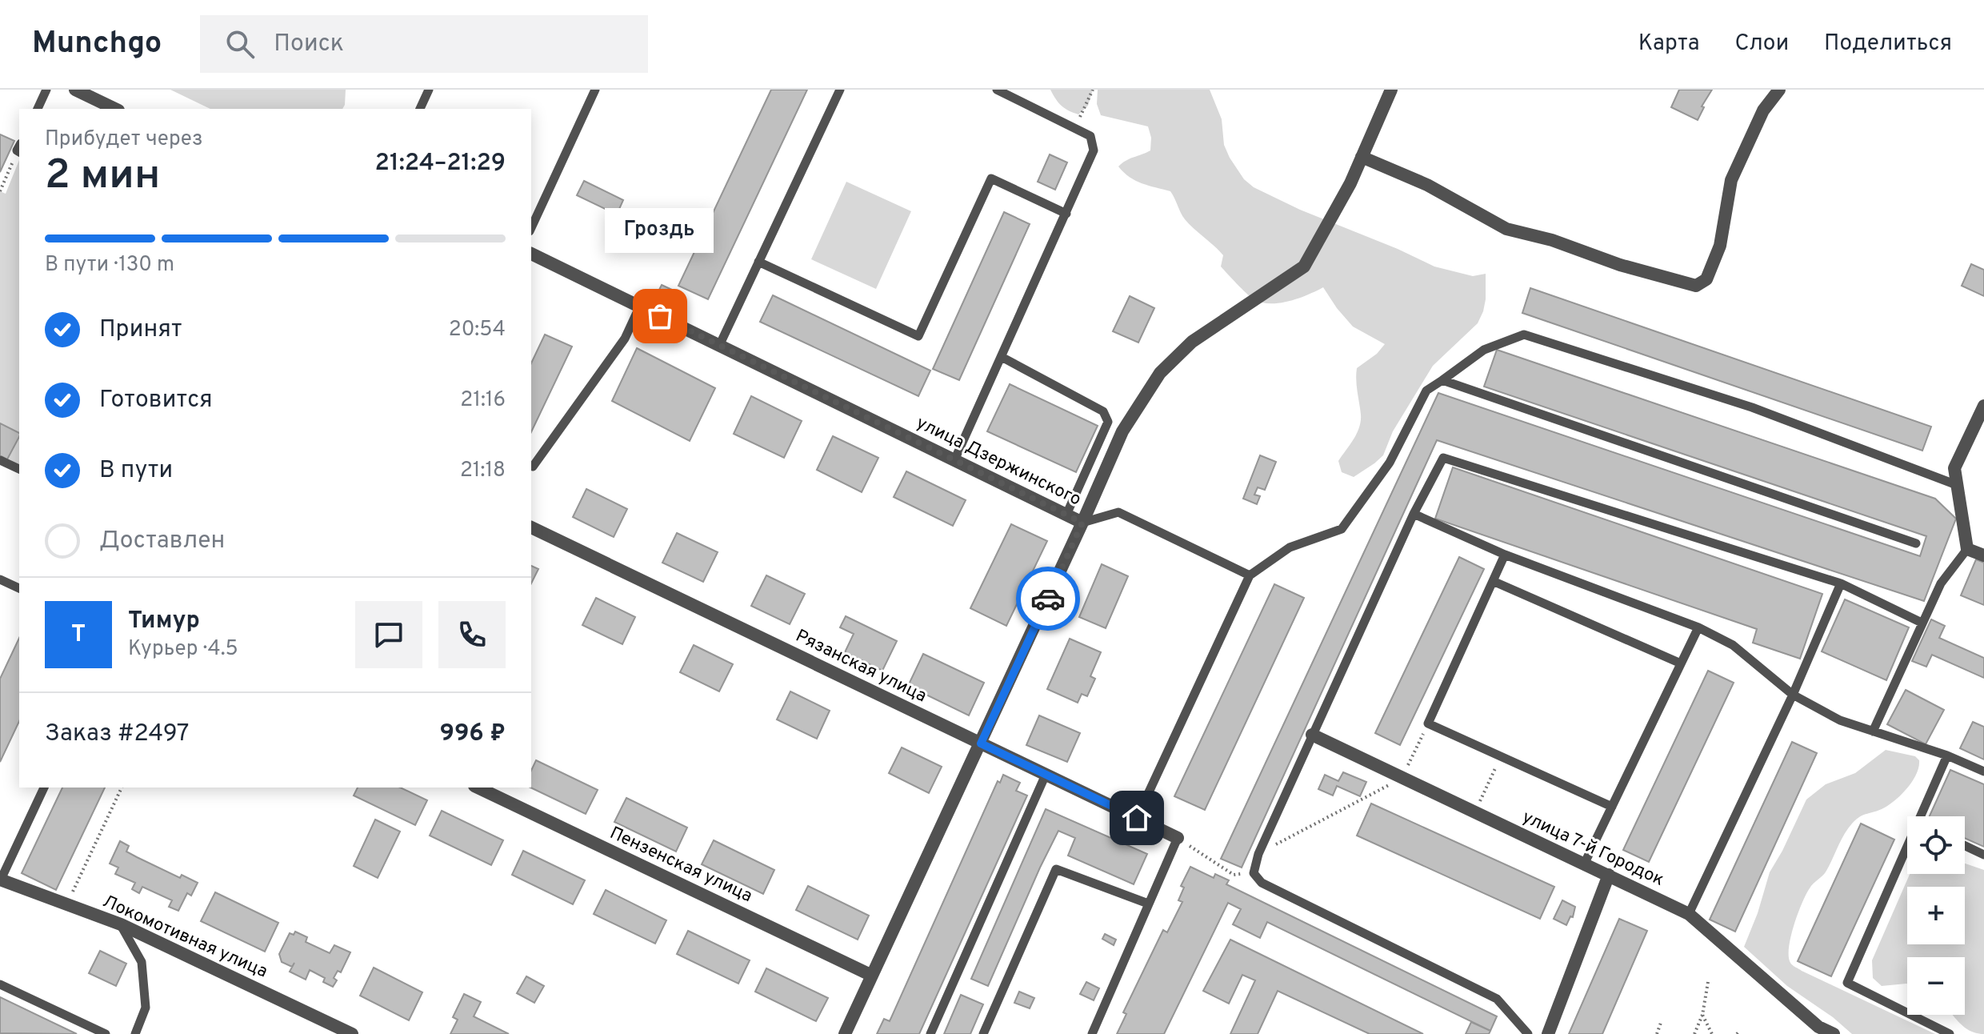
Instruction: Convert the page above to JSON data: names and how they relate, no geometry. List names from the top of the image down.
{
  "streets": {
    "street": [
      "улица Дзержинского",
      "Рязанская улица",
      "улица 7-й Городок",
      "Пензенская улица",
      "Локомотивная улица"
    ]
  },
  "crossings": [
    ["улица Дзержинского", "Рязанская улица"],
    ["улица Дзержинского", "Пензенская улица"]
  ],
  "places": ["Гроздь"],
  "page": {
    "header": "Munchgo",
    "search": "Поиск",
    "nav": ["Карта", "Слои", "Поделиться"],
    "heading": ["2 мин", "Прибудет через", "21:24–21:29"],
    "panel": [
      "Тимур",
      "Курьер · 4.5",
      "Заказ #2497",
      "996 ₽"
    ],
    "bubble": "Гроздь",
    "bar": "В пути · 130 m",
    "list": [
      ["Принят", "20:54"],
      ["Готовится", "21:16"],
      ["В пути", "21:18"],
      "Доставлен"
    ],
    "round": "Т",
    "map_buttons": ["+", "−"]
  }
}
